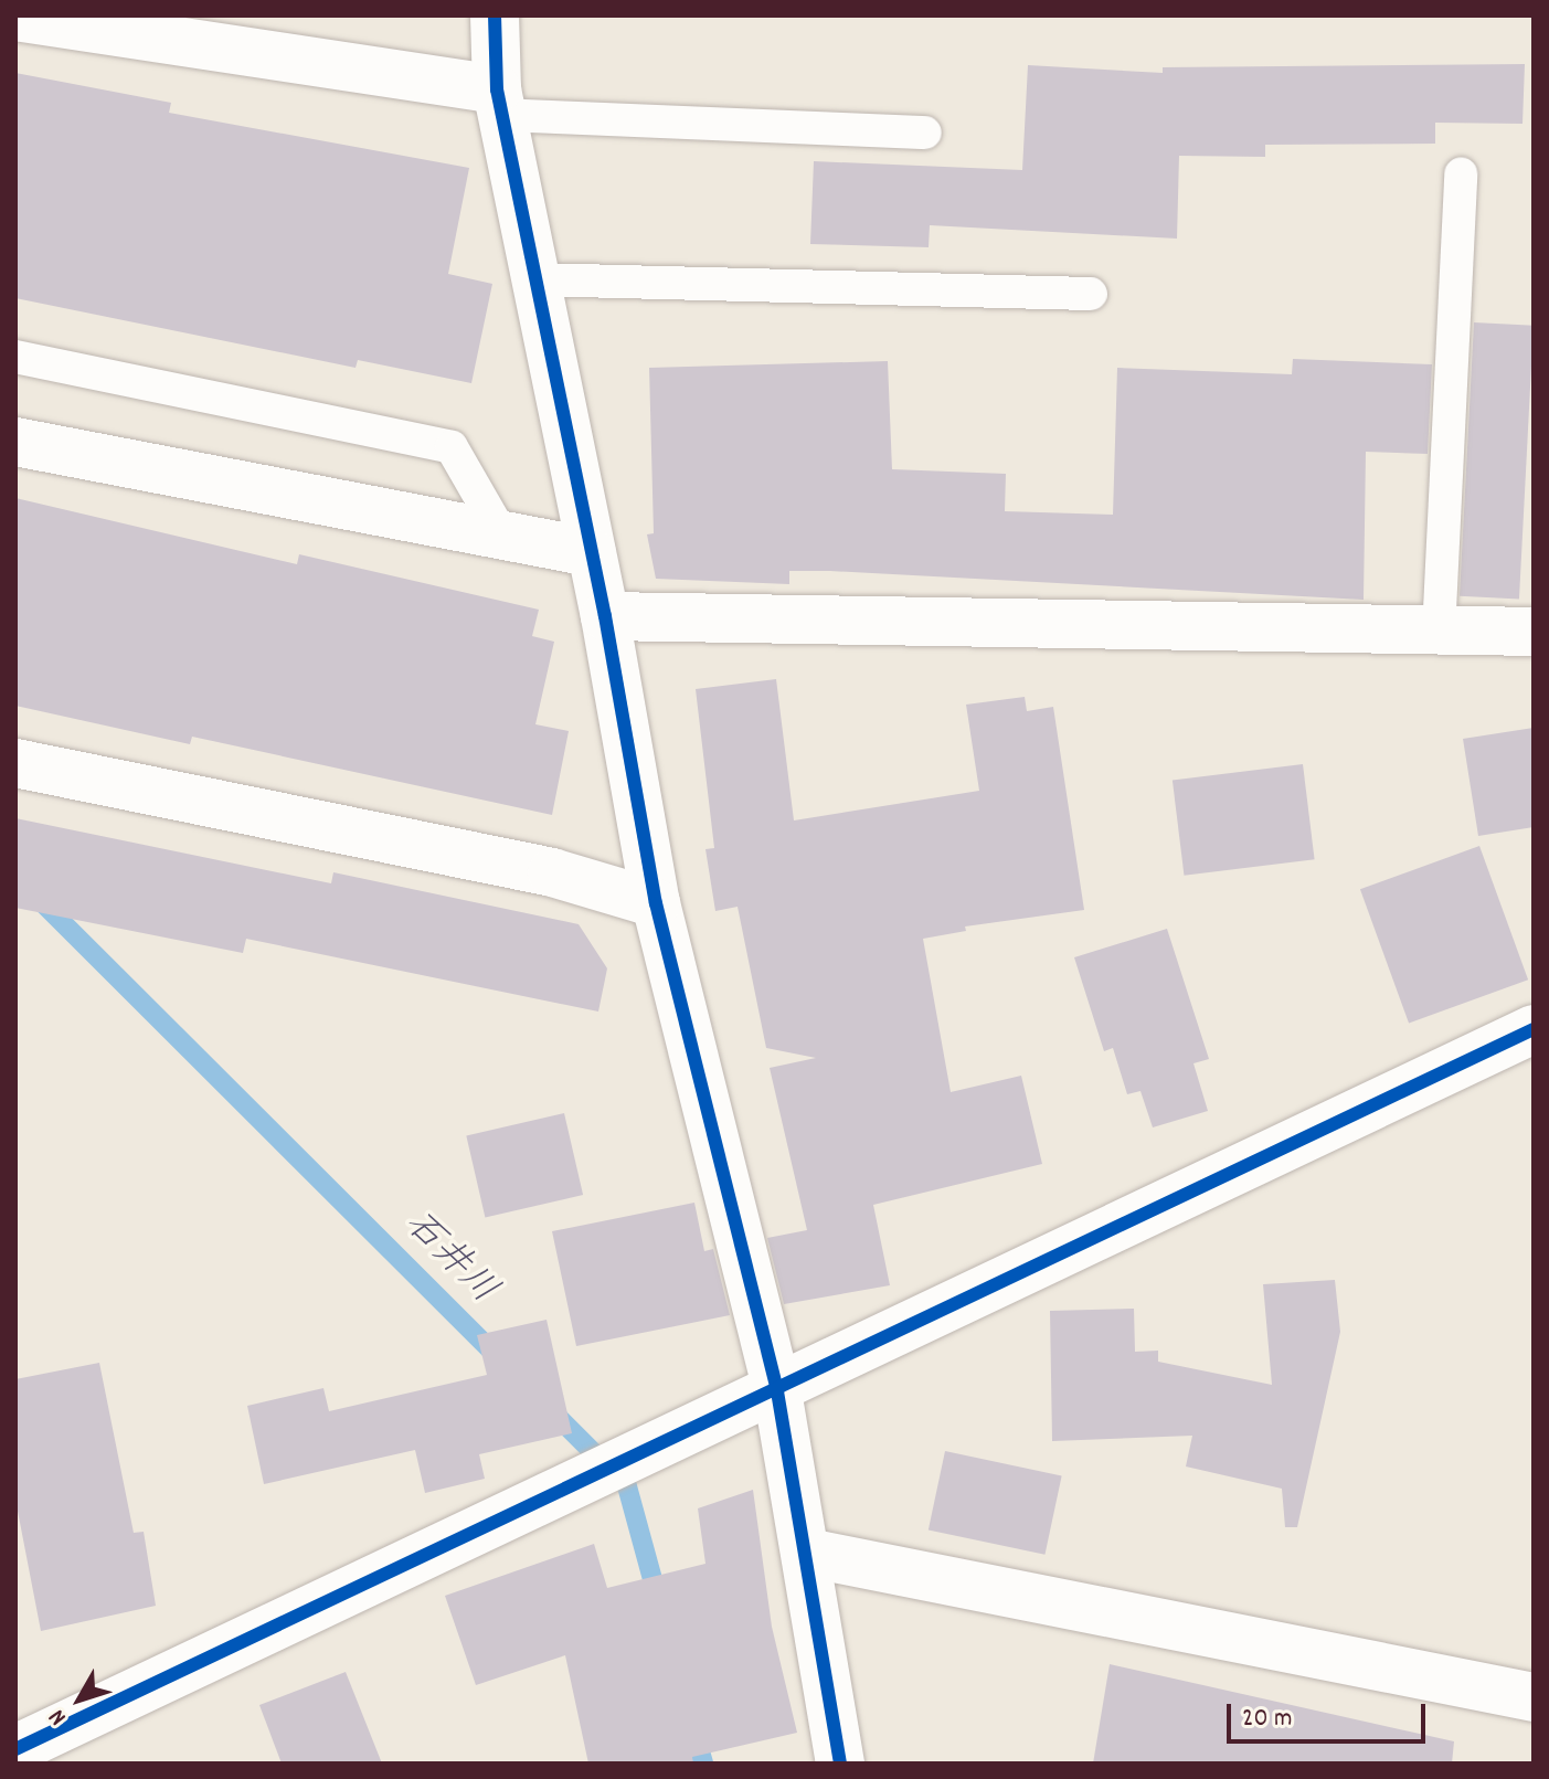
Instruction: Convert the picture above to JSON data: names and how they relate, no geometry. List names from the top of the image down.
{
  "water": ["石井川"],
  "scale_bar": "20 m",
  "north": "bottom left"
}
